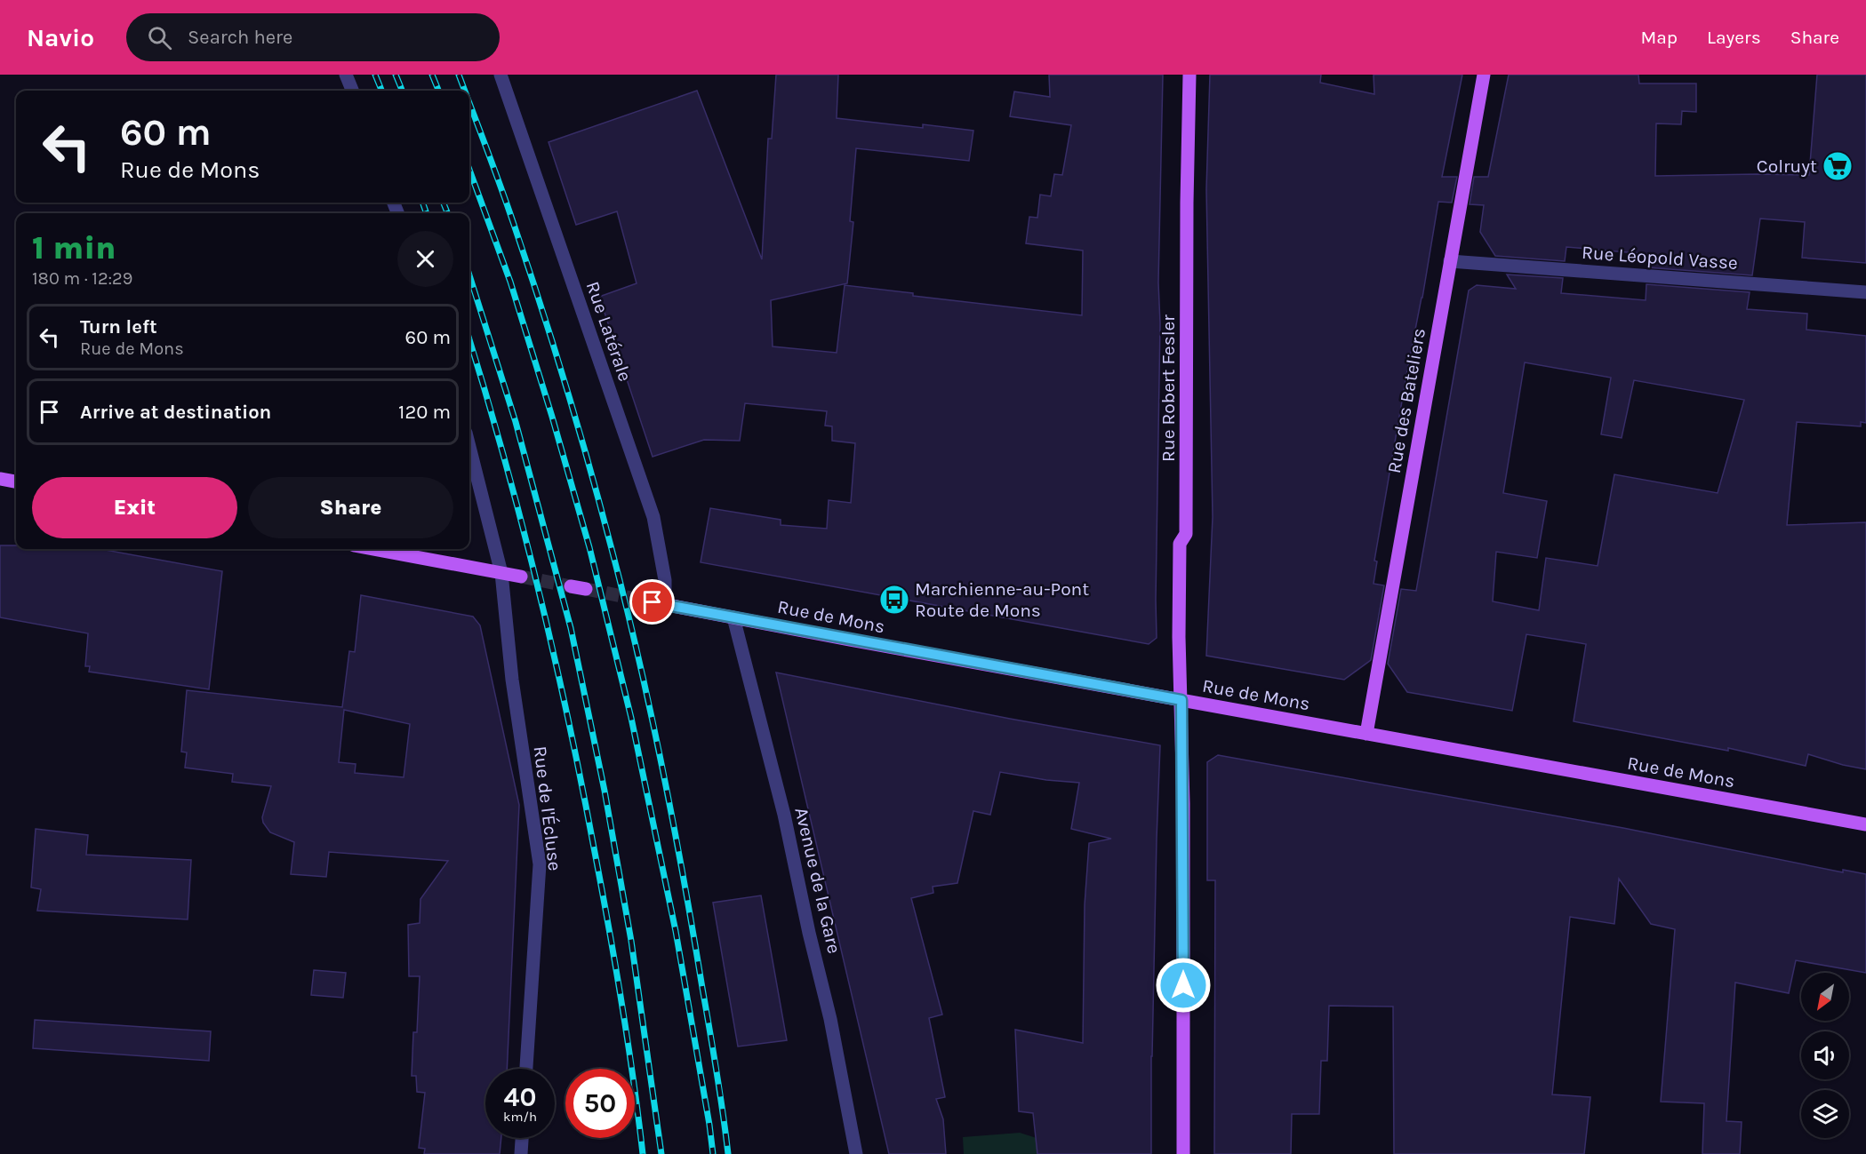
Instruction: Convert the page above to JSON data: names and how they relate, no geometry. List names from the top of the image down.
{
  "streets": {
    "main road": ["Rue Robert Fesler", "Rue des Bateliers", "Rue de Mons"],
    "street": [
      "Rue Léopold Vasse",
      "Rue Latérale",
      "Rue de l'Écluse",
      "Avenue de la Gare"
    ]
  },
  "crossings": [
    ["Rue Léopold Vasse", "Rue des Bateliers"],
    ["Rue Latérale", "Rue de Mons"],
    ["Rue Robert Fesler", "Rue de Mons"],
    ["Rue des Bateliers", "Rue de Mons"],
    ["Rue de Mons", "Avenue de la Gare"]
  ],
  "places": {
    "supermarket": ["Colruyt"],
    "bus stop": ["Marchienne-au-Pont Route de Mons"]
  },
  "north": "bottom left",
  "page": {
    "header": "Navio",
    "search": "Search here",
    "nav": ["Map", "Layers", "Share"],
    "turn": ["60 m", "Rue de Mons"],
    "heading": ["1 min", "180 m · 12:29"],
    "list": [
      {
        "name": "Turn left",
        "note": "Rue de Mons",
        "value": "60 m"
      },
      {
        "name": "Arrive at destination",
        "value": "120 m"
      }
    ],
    "buttons": ["Exit", "Share"],
    "speed": "40 km/h",
    "limit": "50"
  }
}
